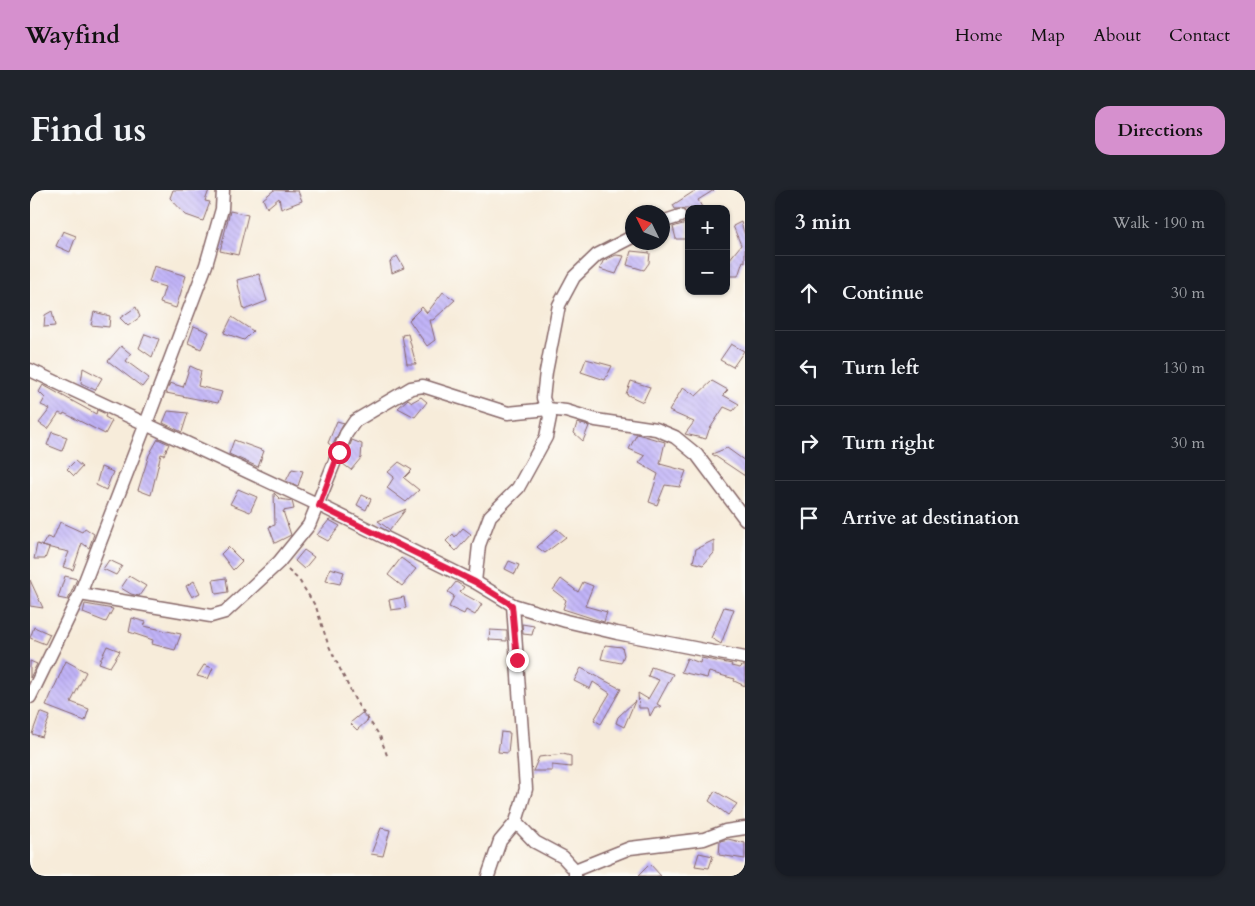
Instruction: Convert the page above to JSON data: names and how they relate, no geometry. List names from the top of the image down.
{
  "north": "top left",
  "page": {
    "header": "Wayfind",
    "nav": [
      "Home",
      "Map",
      "About",
      "Contact"
    ],
    "title": "Find us",
    "buttons": "Directions",
    "heading": ["3 min", "Walk · 190 m"],
    "map_buttons": ["+", "−"],
    "list": [
      ["Continue", "30 m"],
      ["Turn left", "130 m"],
      ["Turn right", "30 m"],
      "Arrive at destination"
    ]
  }
}
